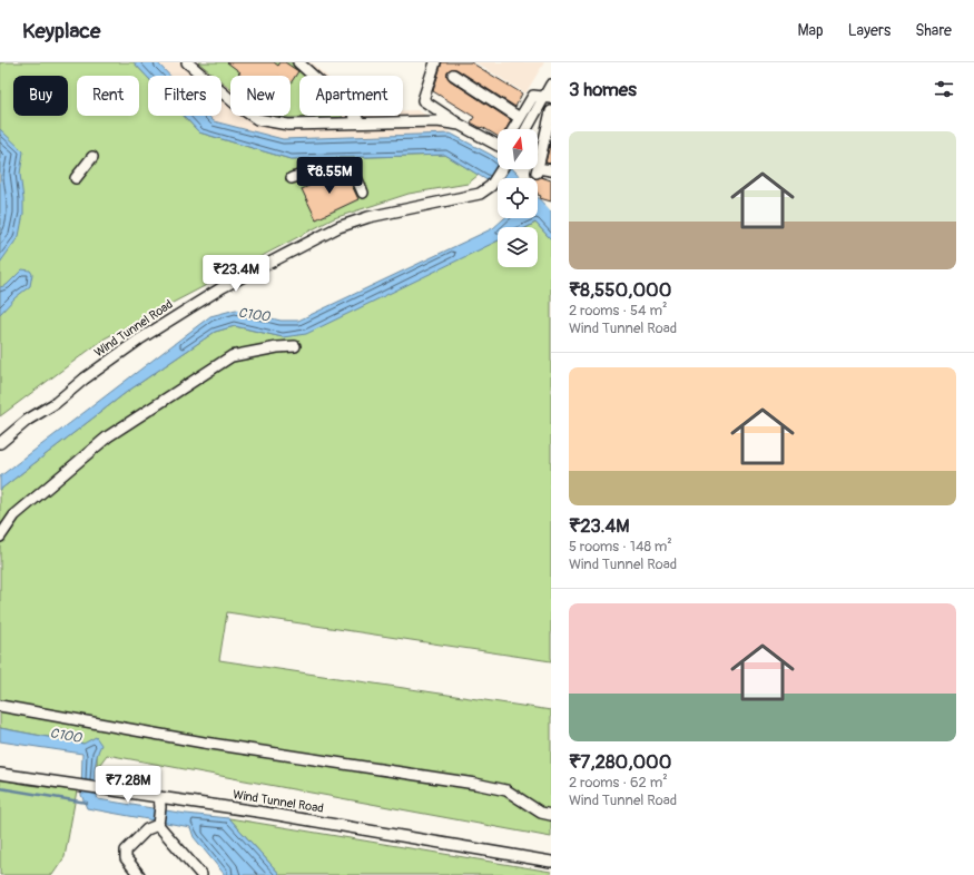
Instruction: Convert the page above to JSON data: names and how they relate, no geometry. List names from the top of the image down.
{
  "streets": {
    "street": ["Wind Tunnel Road"]
  },
  "water": ["C100"],
  "north": "top",
  "page": {
    "header": "Keyplace",
    "nav": ["Map", "Layers", "Share"],
    "heading": "3 homes",
    "chip": [
      "Buy",
      "Rent",
      "Filters",
      "New",
      "Apartment"
    ],
    "list": [
      {
        "name": "₹8,550,000",
        "note": "2 rooms · 54 m² · Wind Tunnel Road"
      },
      {
        "name": "₹23.4M",
        "note": "5 rooms · 148 m² · Wind Tunnel Road"
      },
      {
        "name": "₹7,280,000",
        "note": "2 rooms · 62 m² · Wind Tunnel Road"
      }
    ],
    "price": ["₹8.55M", "₹23.4M", "₹7.28M"]
  }
}
